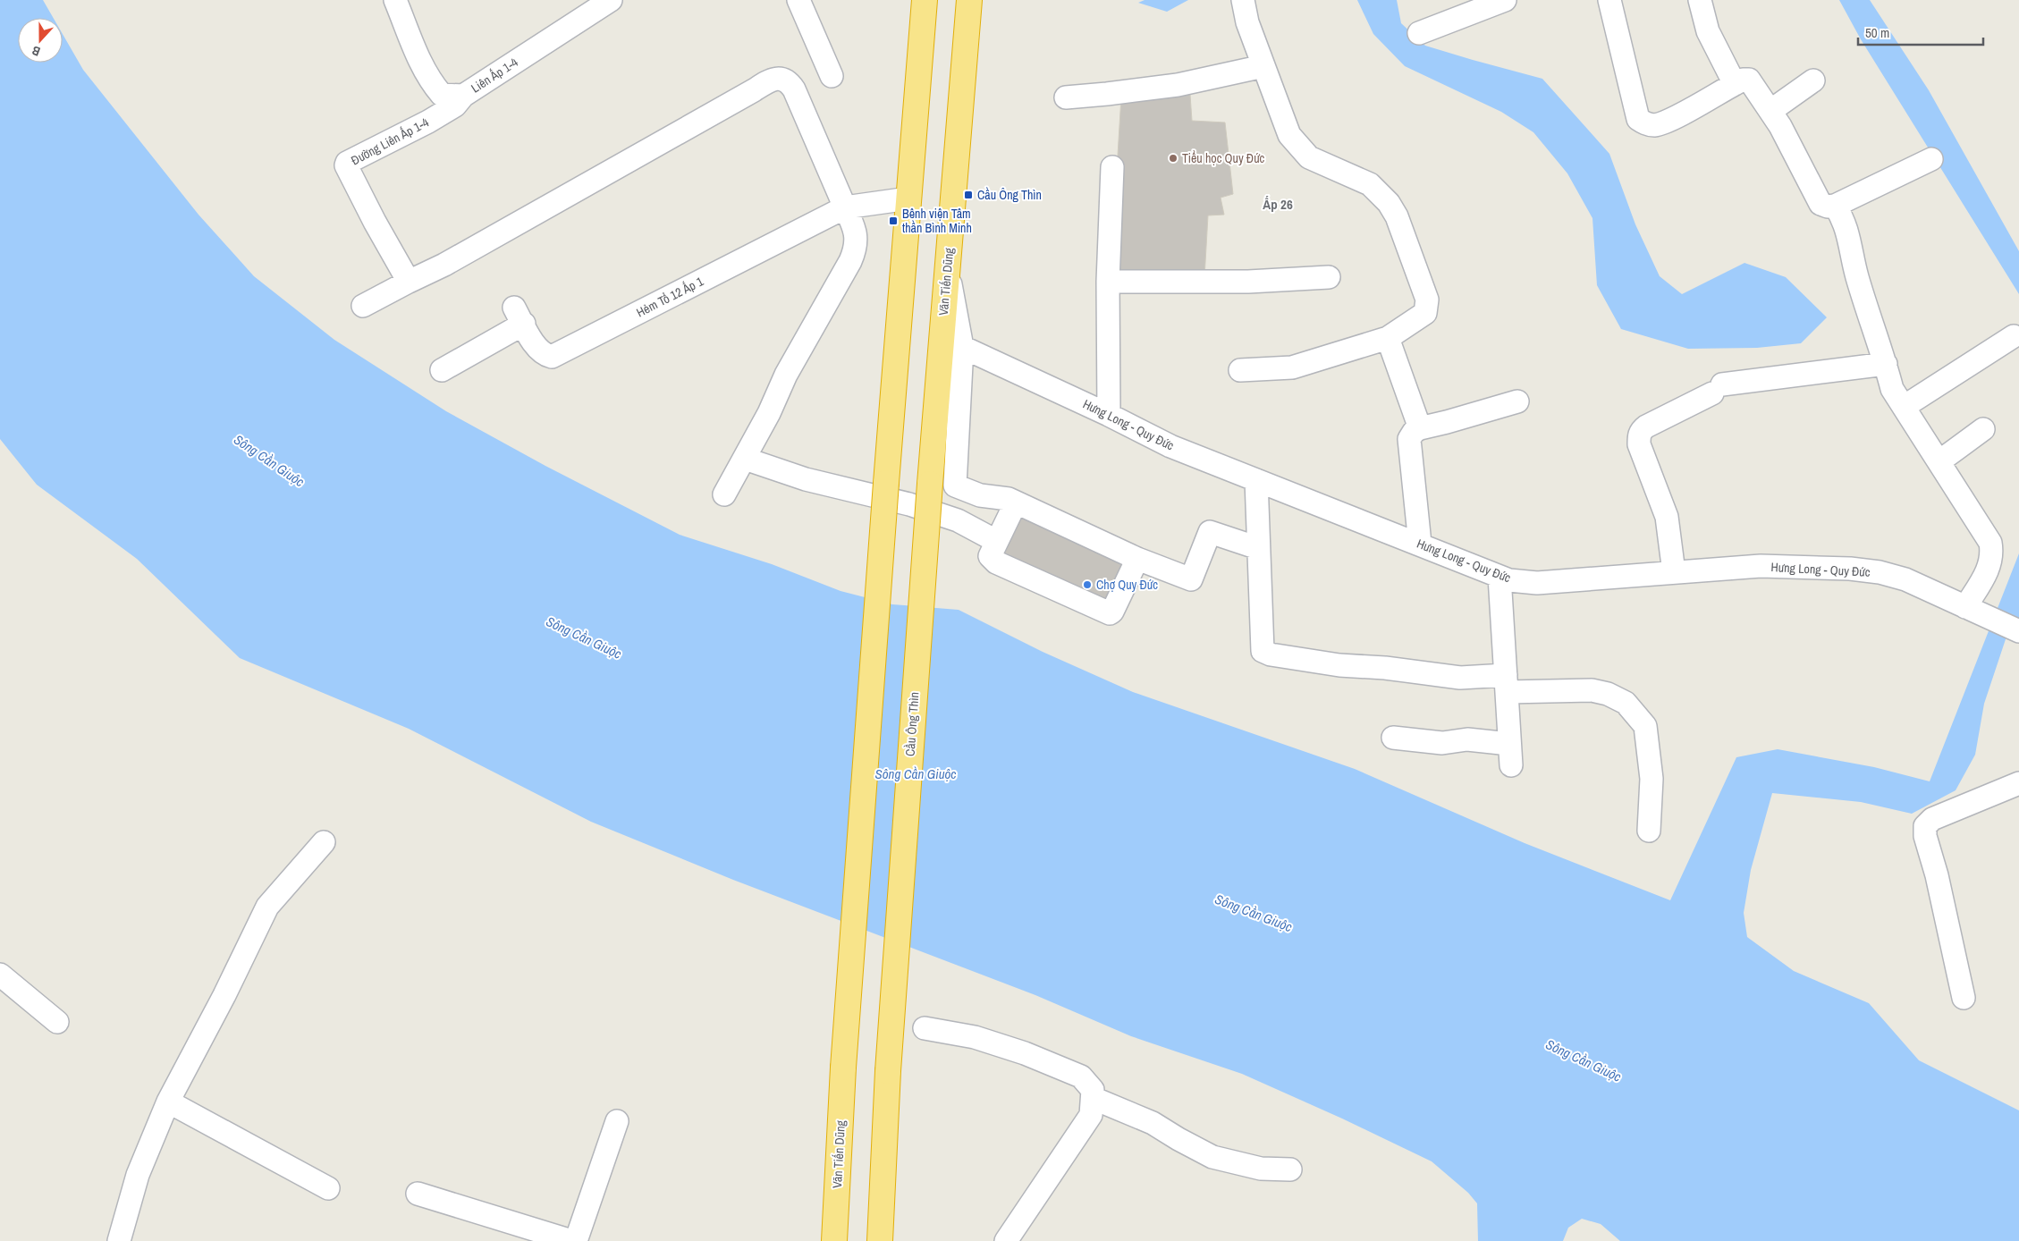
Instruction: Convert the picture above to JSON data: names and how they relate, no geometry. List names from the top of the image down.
{
  "streets": {
    "highway": ["Văn Tiến Dũng", "Cầu Ông Thìn"],
    "street": [
      "Liên Ấp 1-4",
      "Đường Liên Ấp 1-4",
      "Hẻm Tổ 12 Ấp 1",
      "Hưng Long - Quy Đức"
    ]
  },
  "crossings": [
    ["Liên Ấp 1-4", "Đường Liên Ấp 1-4"],
    ["Văn Tiến Dũng", "Hẻm Tổ 12 Ấp 1"],
    ["Văn Tiến Dũng", "Cầu Ông Thìn"]
  ],
  "districts": ["Ấp 26"],
  "water": ["Sông Cần Giuộc"],
  "places": {
    "other": ["Tiểu học Quy Đức", "Chợ Quy Đức"],
    "transit": ["Cầu Ông Thìn", "Bệnh viện Tâm thần Bình Minh"]
  },
  "scale_bar": "50 m",
  "north": "bottom"
}
